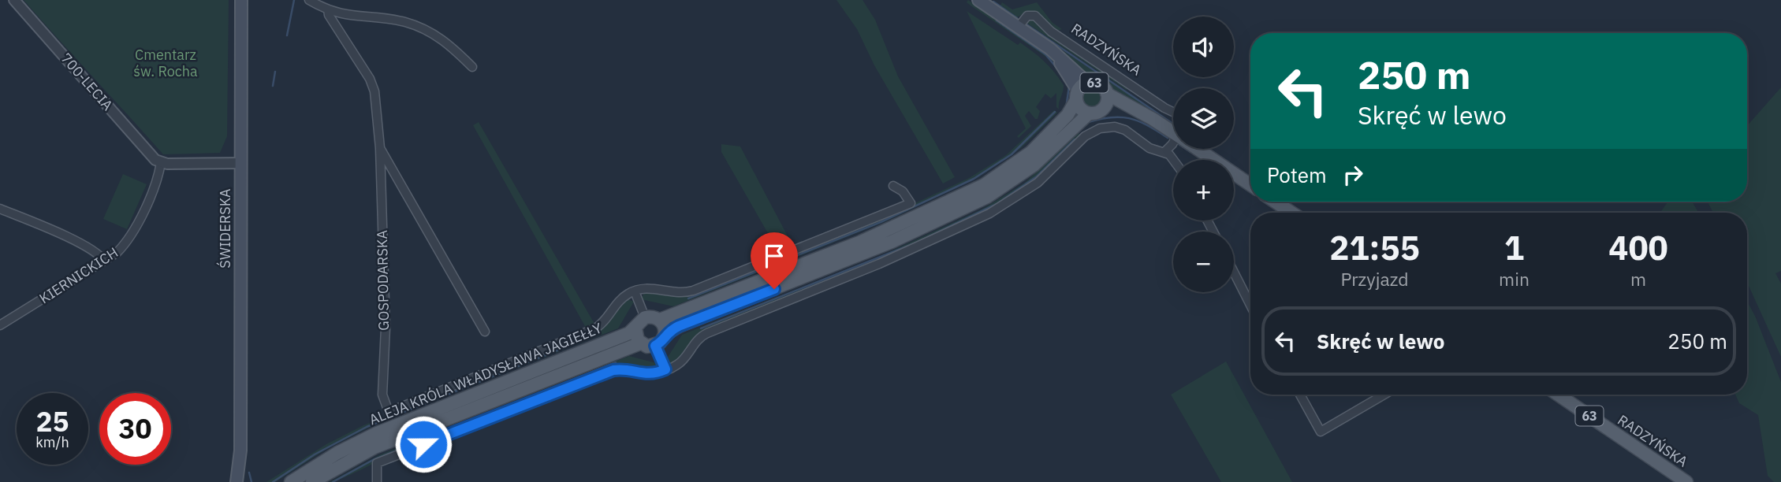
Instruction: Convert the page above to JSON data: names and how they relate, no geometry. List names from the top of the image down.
{
  "streets": {
    "main road": [
      "RADZYŃSKA",
      "63",
      "ŚWIDERSKA",
      "ALEJA KRÓLA WŁADYSŁAWA JAGIEŁŁY"
    ],
    "street": ["700-LECIA", "KIERNICKICH", "GOSPODARSKA"]
  },
  "crossings": [
    ["RADZYŃSKA", "63"],
    ["700-LECIA", "KIERNICKICH"]
  ],
  "parks": ["Cmentarz św. Rocha"],
  "page": {
    "map_buttons": ["+", "−"],
    "turn": ["250 m", "Skręć w lewo"],
    "then": "Potem",
    "eta": [
      "21:55",
      "Przyjazd",
      "1",
      "min",
      "400",
      "m"
    ],
    "list": [
      {
        "name": "Skręć w lewo",
        "value": "250 m"
      }
    ],
    "speed": "25 km/h",
    "limit": "30"
  }
}
